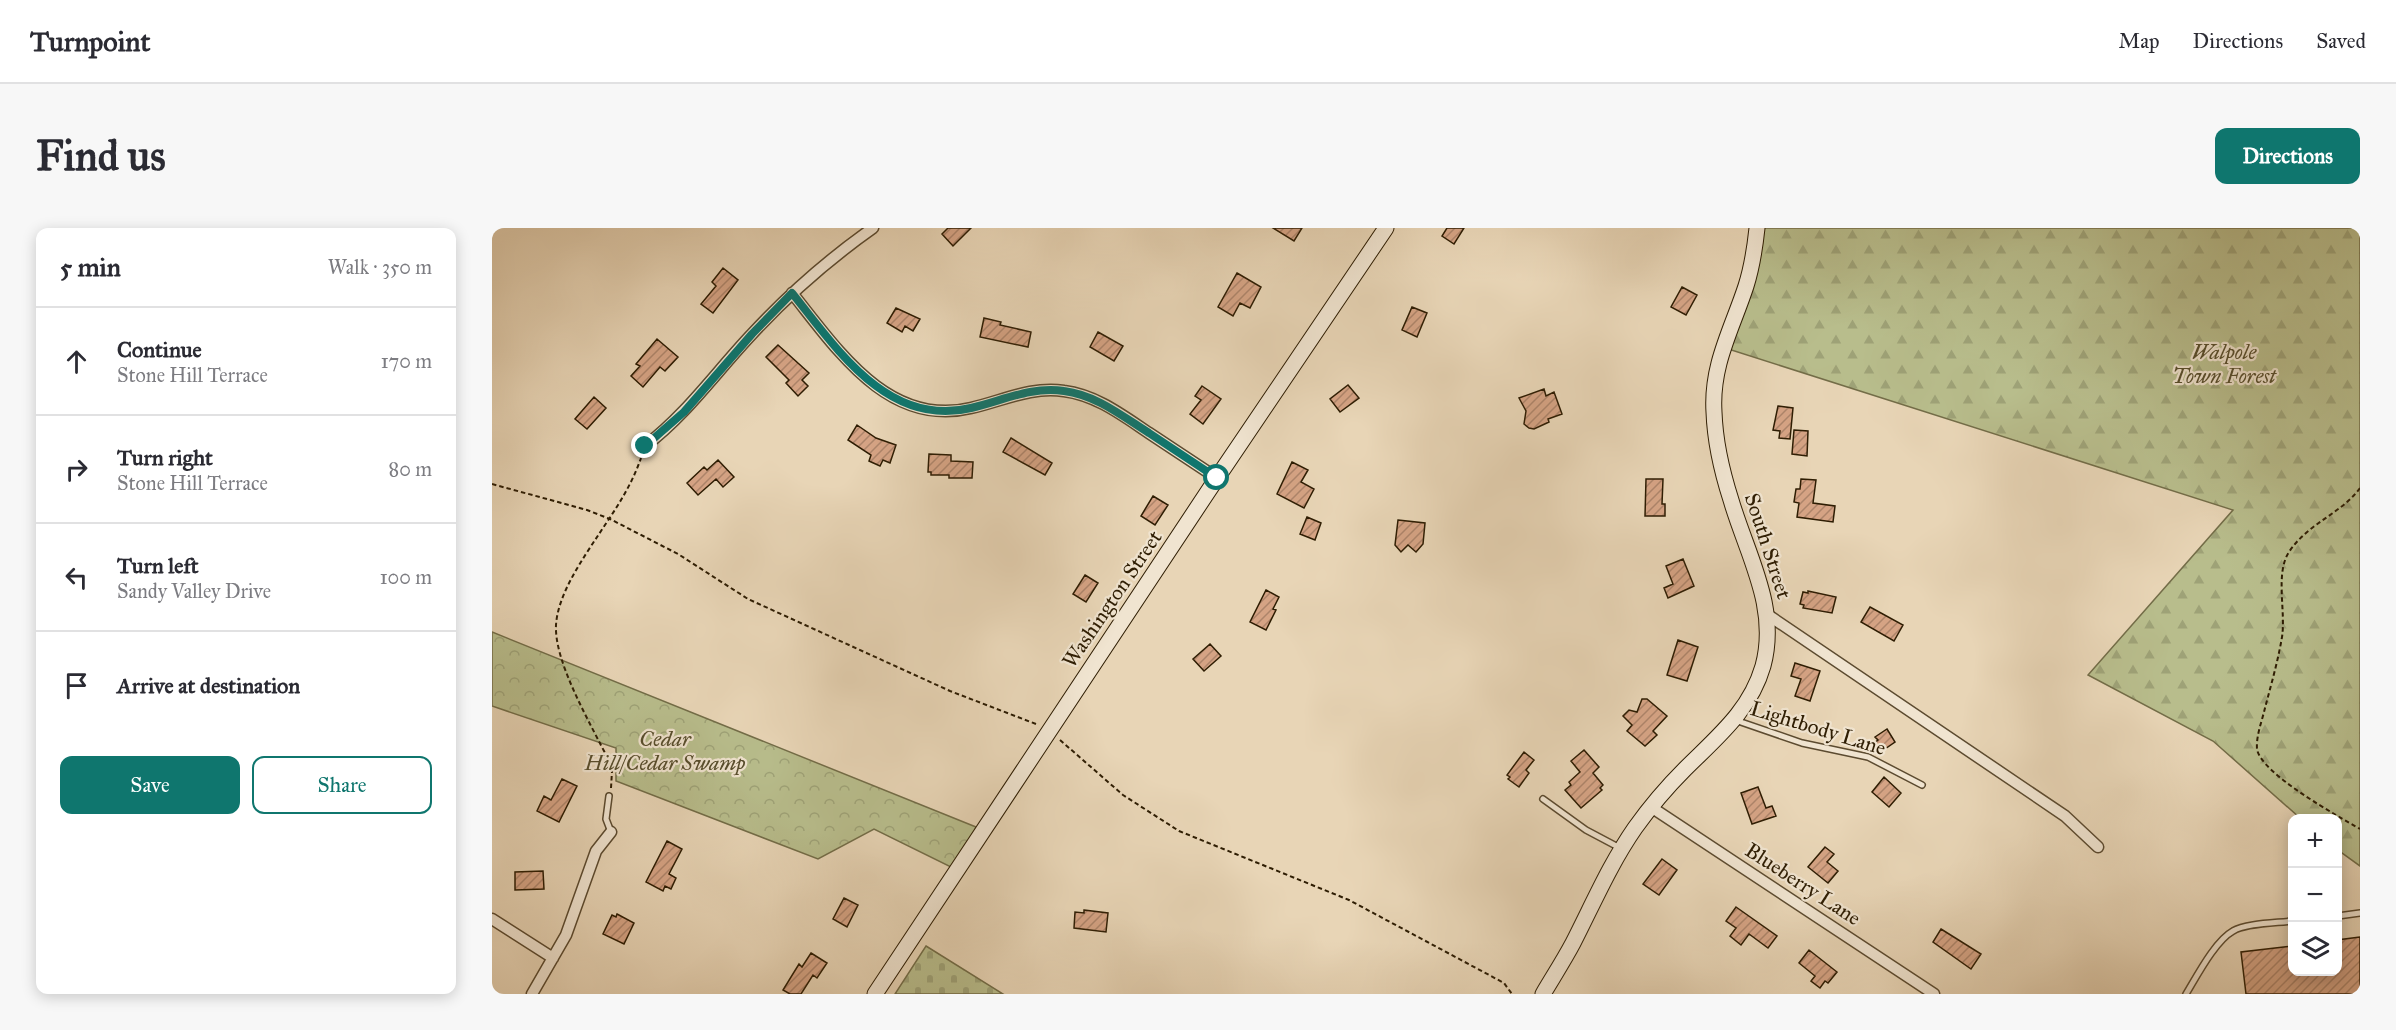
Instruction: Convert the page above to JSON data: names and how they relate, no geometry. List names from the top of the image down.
{
  "streets": {
    "main road": ["South Street", "Washington Street"],
    "street": ["Blueberry Lane"],
    "lane": ["Lightbody Lane"]
  },
  "crossings": [
    ["South Street", "Lightbody Lane"],
    ["South Street", "Blueberry Lane"]
  ],
  "parks": ["Walpole Town Forest", "Cedar Hill/Cedar Swamp"],
  "page": {
    "header": "Turnpoint",
    "nav": ["Map", "Directions", "Saved"],
    "buttons": [
      "Directions",
      ["Save", "Share"]
    ],
    "title": "Find us",
    "heading": ["5 min", "Walk · 350 m"],
    "list": [
      ["Continue", "Stone Hill Terrace", "170 m"],
      ["Turn right", "Stone Hill Terrace", "80 m"],
      ["Turn left", "Sandy Valley Drive", "100 m"],
      "Arrive at destination"
    ],
    "map_buttons": ["+", "−"]
  }
}
